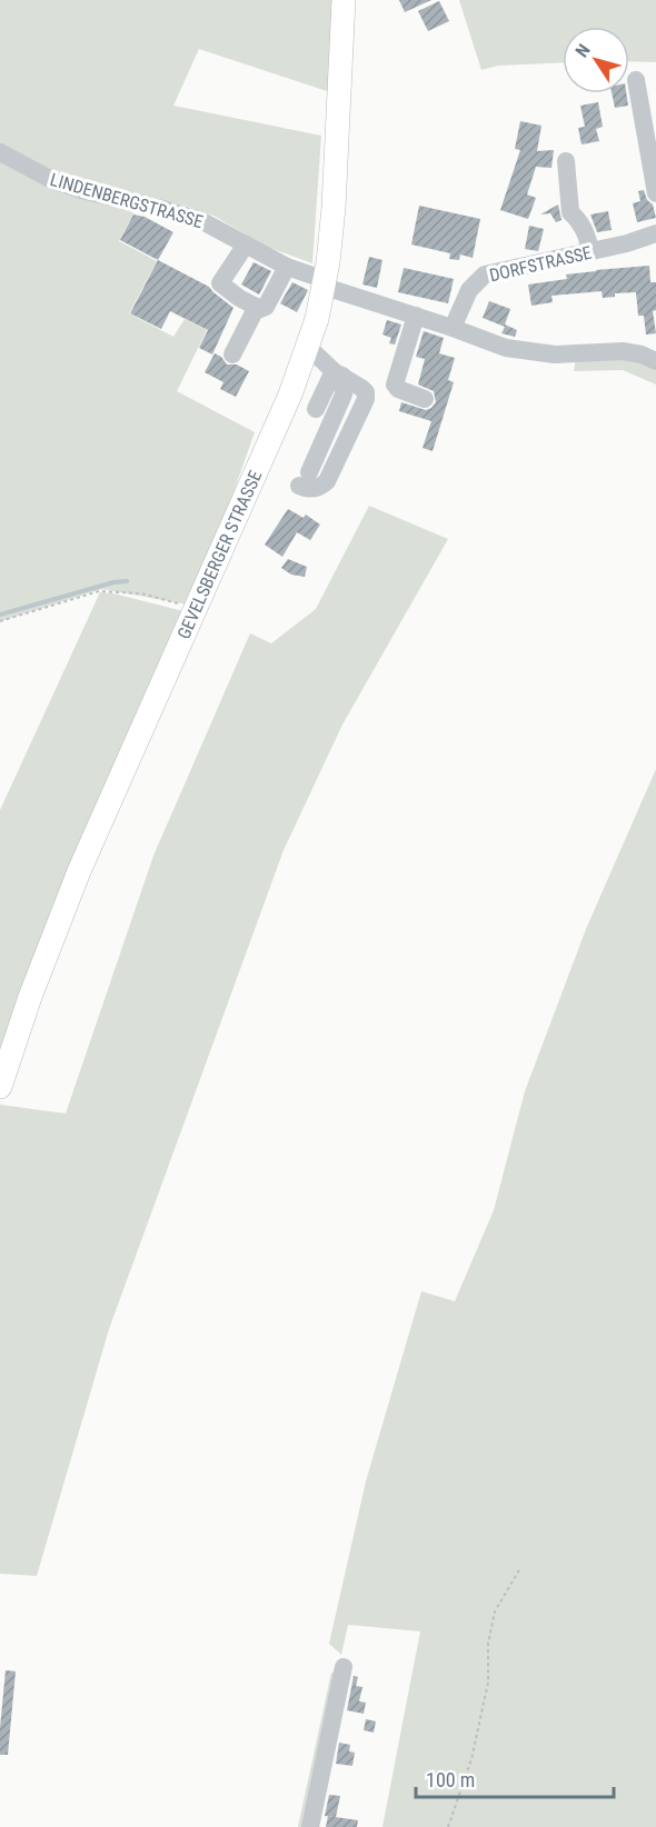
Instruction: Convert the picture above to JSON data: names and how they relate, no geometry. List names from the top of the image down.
{
  "streets": {
    "main road": ["GEVELSBERGER STRASSE"],
    "street": ["LINDENBERGSTRASSE", "DORFSTRASSE"]
  },
  "crossings": [
    ["LINDENBERGSTRASSE", "DORFSTRASSE"],
    ["LINDENBERGSTRASSE", "GEVELSBERGER STRASSE"]
  ],
  "scale_bar": "100 m",
  "north": "top left"
}
